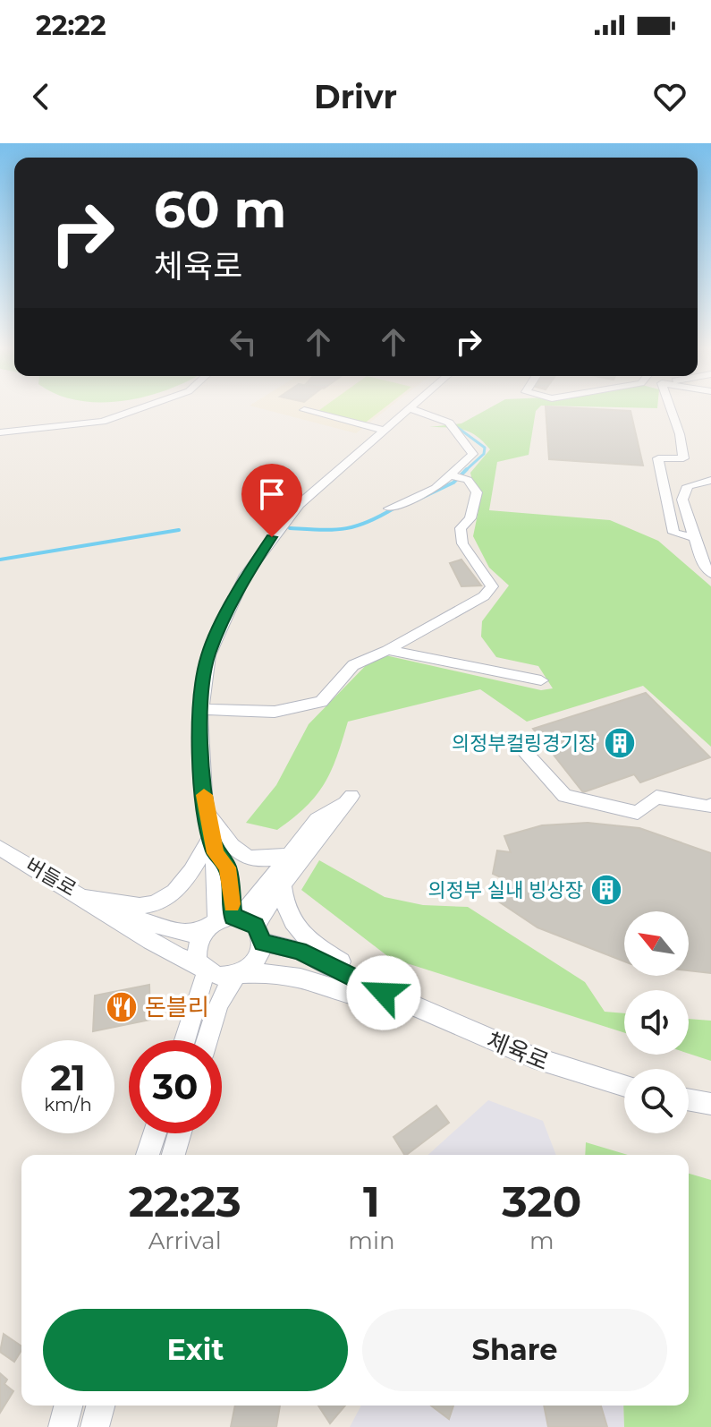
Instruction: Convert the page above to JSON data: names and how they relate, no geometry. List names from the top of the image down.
{
  "streets": {
    "street": ["버들로", "체육로"]
  },
  "places": {
    "building": ["의정부컬링경기장", "의정부 실내 빙상장"],
    "restaurant": ["돈블리"]
  },
  "north": "top left",
  "page": {
    "status": "22:22",
    "header": "Drivr",
    "turn": ["60 m", "체육로"],
    "speed": "21 km/h",
    "limit": "30",
    "eta": [
      "22:23",
      "Arrival",
      "1",
      "min",
      "320",
      "m"
    ],
    "buttons": ["Exit", "Share"]
  }
}
